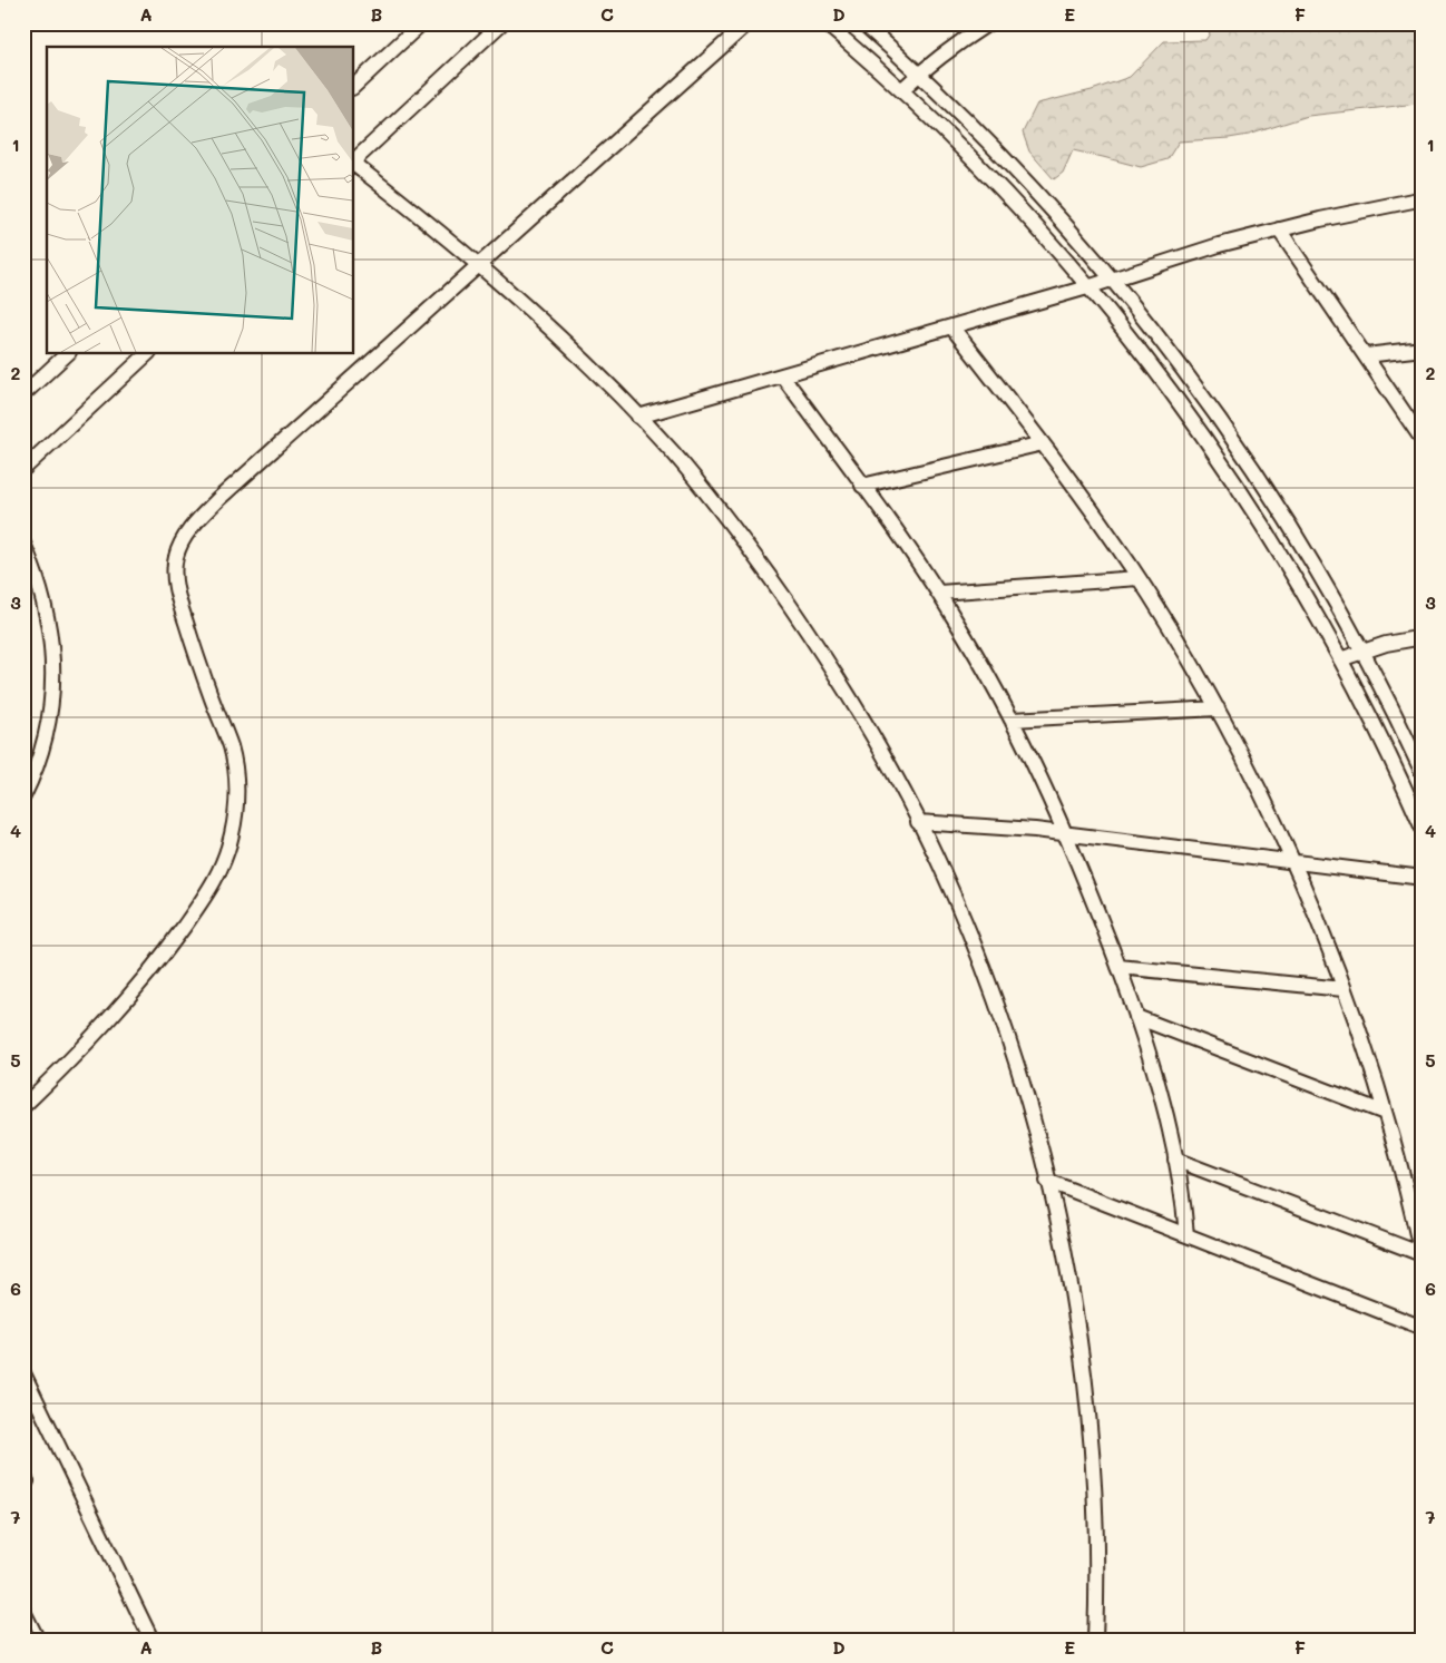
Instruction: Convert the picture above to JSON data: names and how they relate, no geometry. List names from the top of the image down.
{
  "grid": {
    "columns": [
      "A",
      "B",
      "C",
      "D",
      "E",
      "F"
    ],
    "rows": [
      "1",
      "2",
      "3",
      "4",
      "5",
      "6",
      "7"
    ]
  }
}
